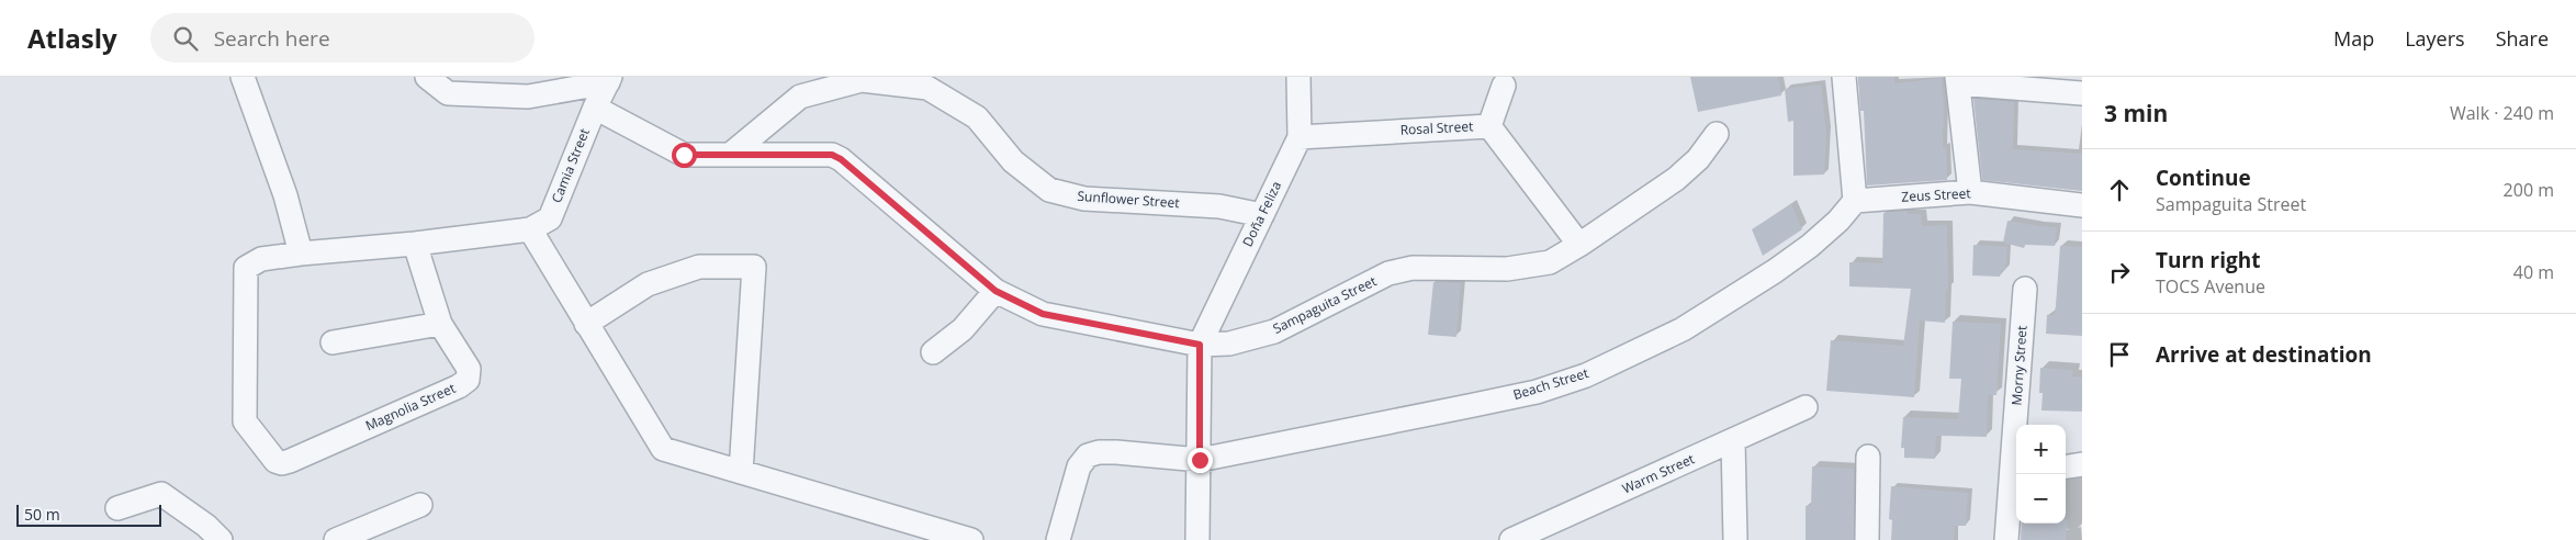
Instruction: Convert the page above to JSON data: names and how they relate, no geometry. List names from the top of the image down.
{
  "streets": {
    "street": [
      "Rosal Street",
      "Camia Street",
      "Zeus Street",
      "Sunflower Street",
      "Doña Feliza",
      "Sampaguita Street",
      "Morny Street",
      "Beach Street",
      "Magnolia Street",
      "Warm Street"
    ]
  },
  "crossings": [
    ["Rosal Street", "Doña Feliza"],
    ["Rosal Street", "Sampaguita Street"],
    ["Camia Street", "Sampaguita Street"],
    ["Camia Street", "Magnolia Street"],
    ["Zeus Street", "Beach Street"],
    ["Sunflower Street", "Doña Feliza"],
    ["Sunflower Street", "Sampaguita Street"],
    ["Doña Feliza", "Sampaguita Street"]
  ],
  "scale_bar": "50 m",
  "page": {
    "header": "Atlasly",
    "search": "Search here",
    "nav": ["Map", "Layers", "Share"],
    "heading": ["3 min", "Walk · 240 m"],
    "list": [
      ["Continue", "Sampaguita Street", "200 m"],
      ["Turn right", "TOCS Avenue", "40 m"],
      "Arrive at destination"
    ],
    "map_buttons": ["+", "−"],
    "scale": "50 m"
  }
}
